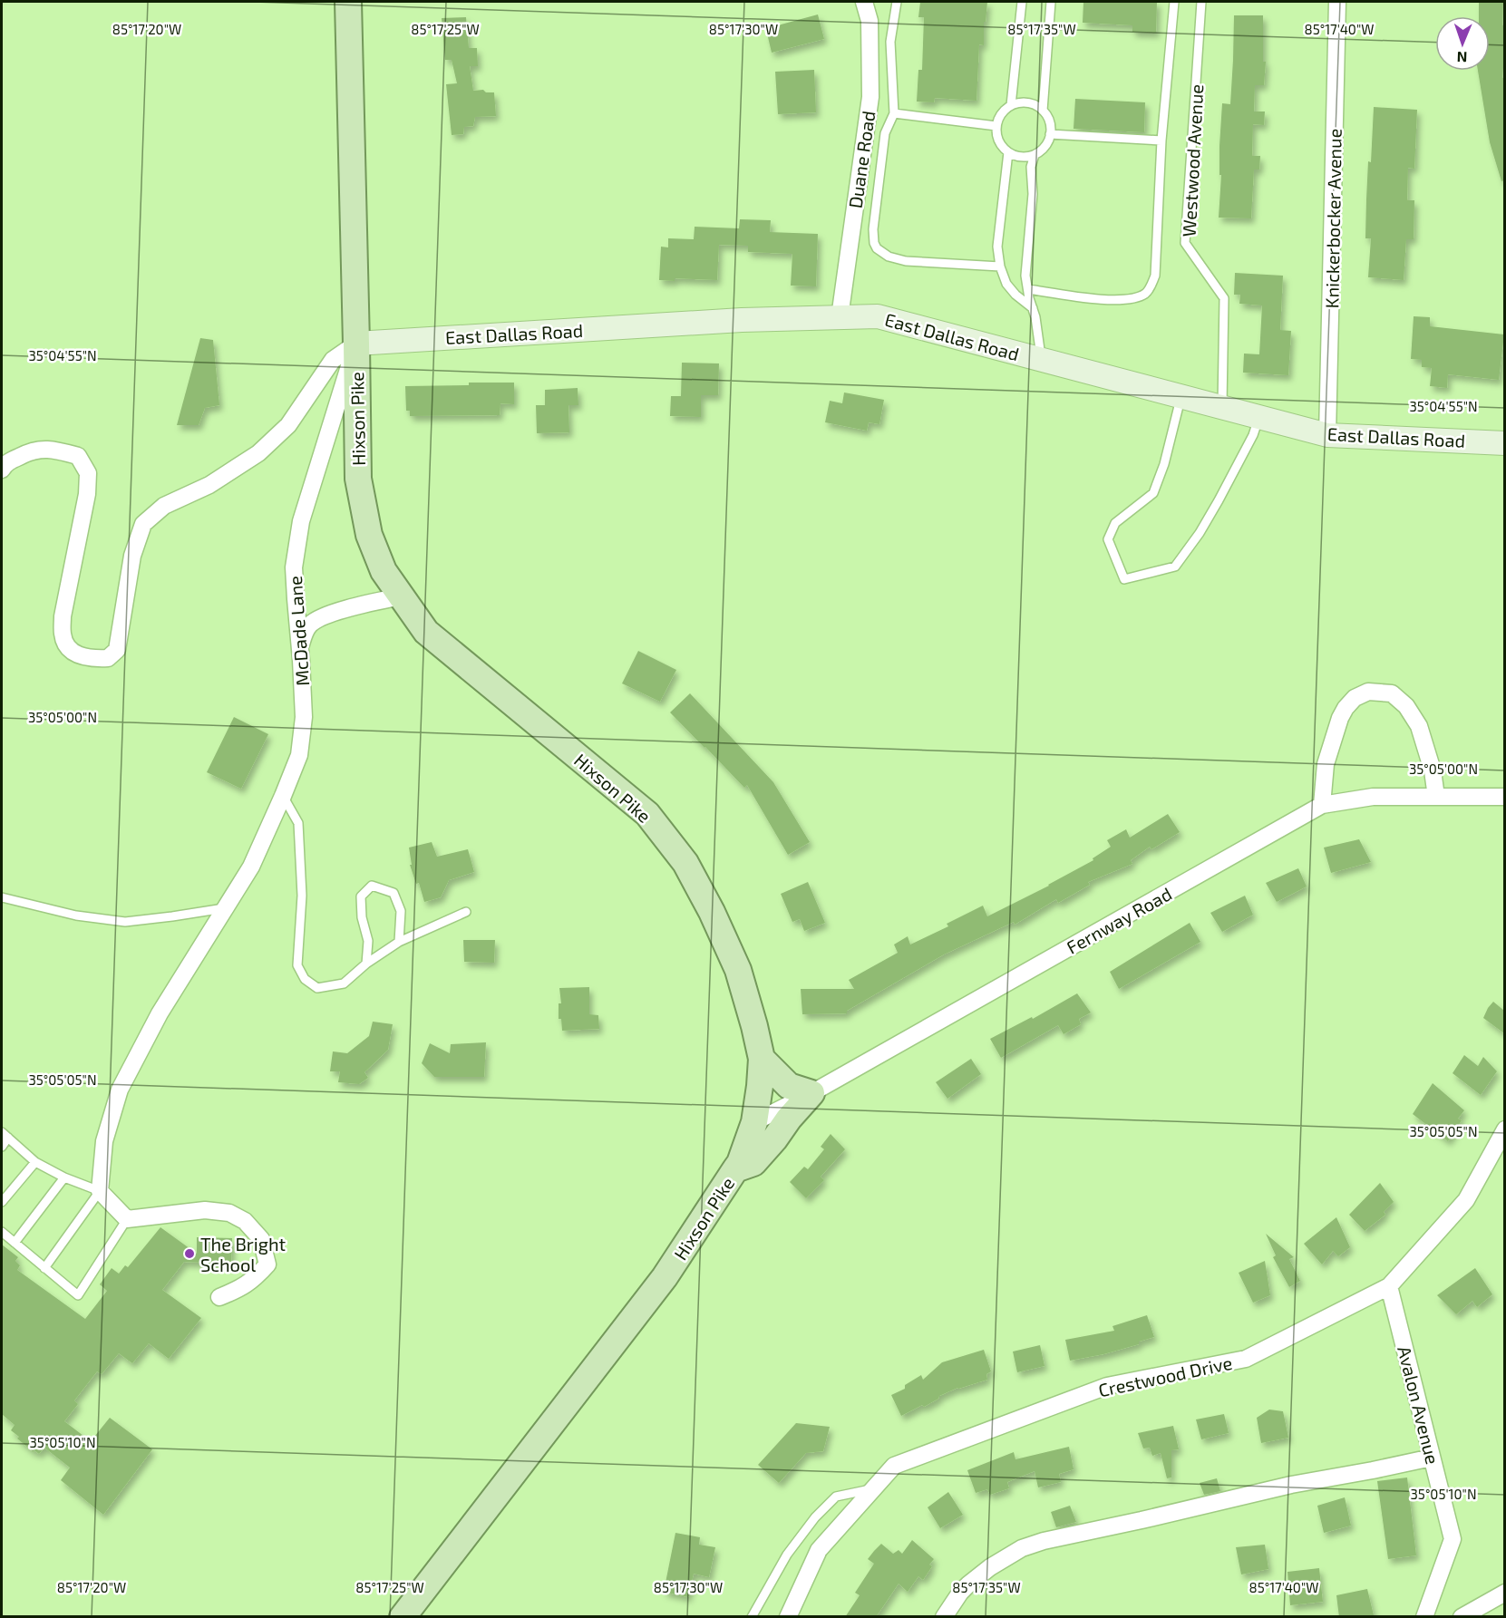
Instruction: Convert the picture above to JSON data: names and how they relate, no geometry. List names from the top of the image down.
{
  "streets": {
    "main road": ["Hixson Pike"],
    "street": [
      "Duane Road",
      "Knickerbocker Avenue",
      "East Dallas Road",
      "McDade Lane",
      "Fernway Road",
      "Crestwood Drive",
      "Avalon Avenue"
    ],
    "lane": ["Westwood Avenue"]
  },
  "crossings": [
    ["Duane Road", "East Dallas Road"],
    ["Westwood Avenue", "East Dallas Road"],
    ["Knickerbocker Avenue", "East Dallas Road"],
    ["East Dallas Road", "Hixson Pike"],
    ["East Dallas Road", "McDade Lane"],
    ["Hixson Pike", "McDade Lane"],
    ["Hixson Pike", "Fernway Road"],
    ["Crestwood Drive", "Avalon Avenue"]
  ],
  "places": ["The Bright School"],
  "north": "bottom",
  "coordinates": [
    "85°17'20\"W",
    "85°17'25\"W",
    "85°17'30\"W",
    "85°17'35\"W",
    "85°17'40\"W",
    "35°04'55\"N",
    "35°05'00\"N",
    "35°05'05\"N",
    "35°05'10\"N"
  ]
}
